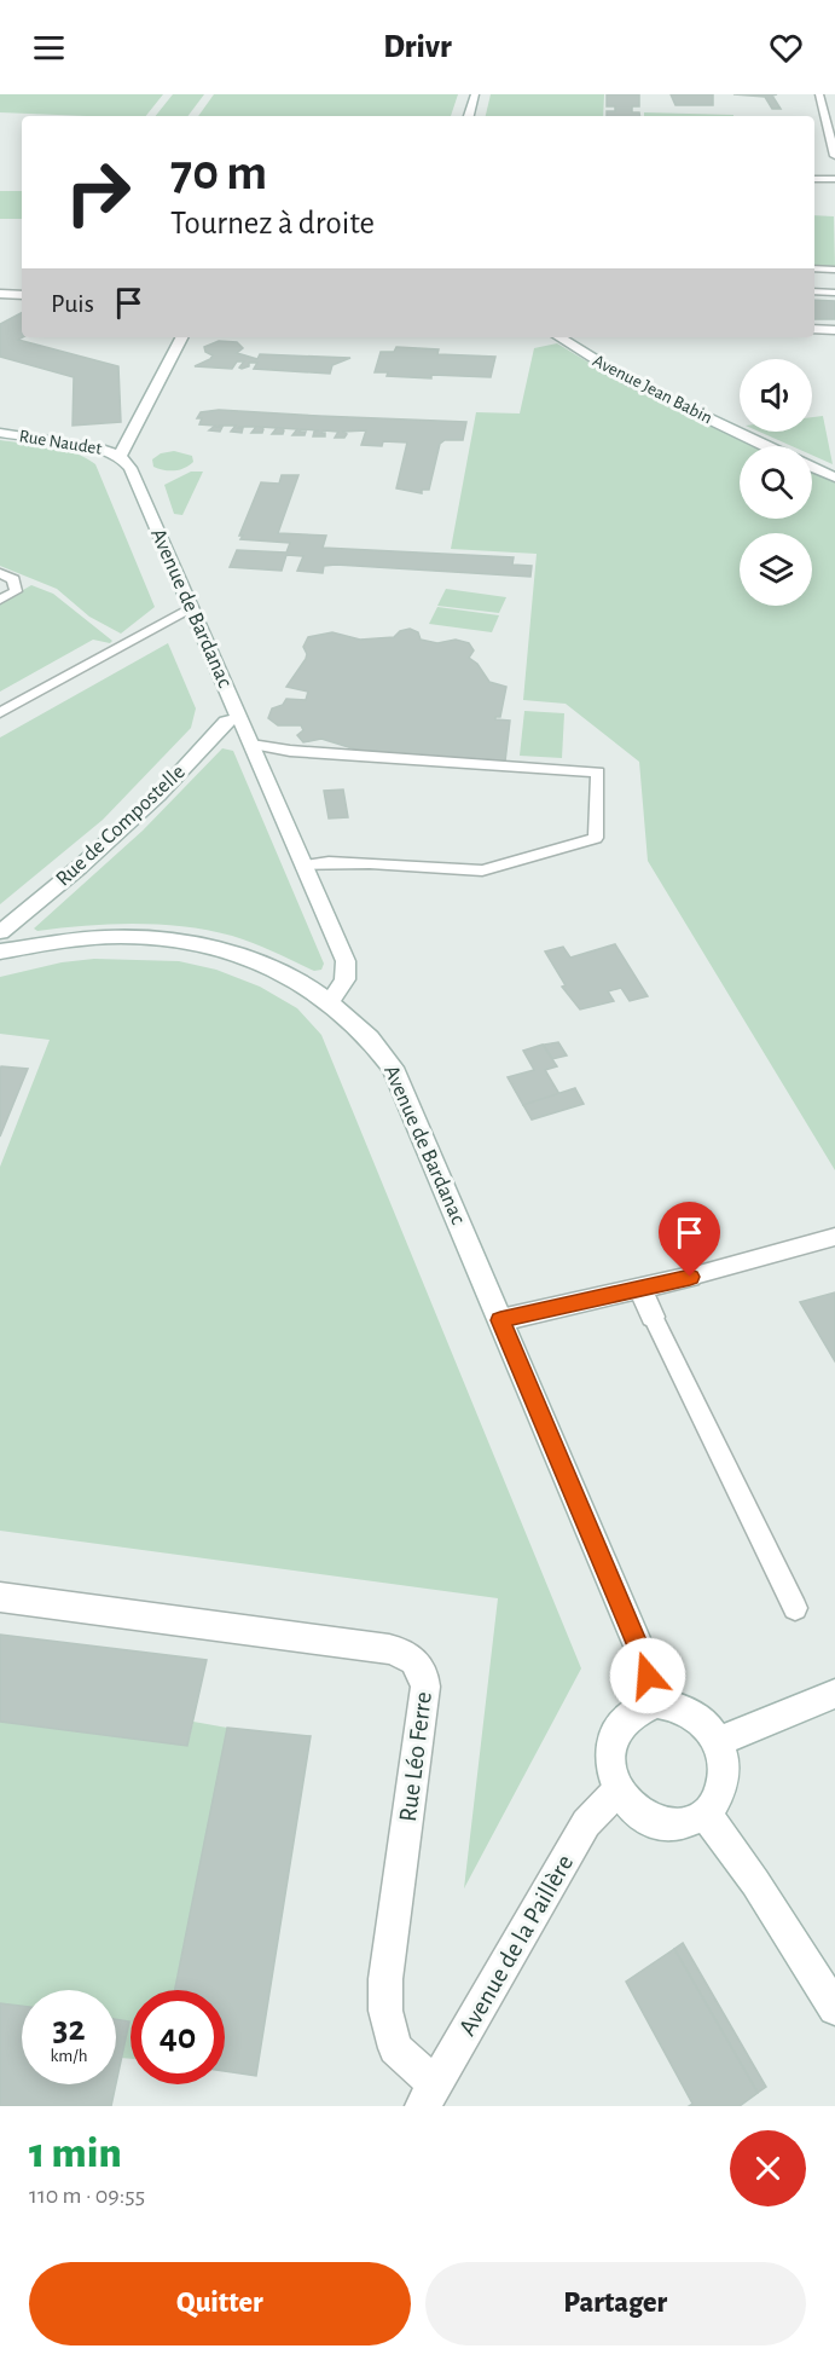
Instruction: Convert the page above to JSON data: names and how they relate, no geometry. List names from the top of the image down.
{
  "streets": {
    "street": [
      "Avenue Jean Babin",
      "Rue Naudet",
      "Avenue de Bardanac",
      "Rue de Compostelle",
      "Rue Léo Ferre",
      "Avenue de la Paillère"
    ]
  },
  "crossings": [
    ["Rue Naudet", "Avenue de Bardanac"],
    ["Avenue de Bardanac", "Rue de Compostelle"],
    ["Avenue de Bardanac", "Avenue de la Paillère"],
    ["Rue Léo Ferre", "Avenue de la Paillère"]
  ],
  "page": {
    "header": "Drivr",
    "turn": ["70 m", "Tournez à droite"],
    "then": "Puis",
    "speed": "32 km/h",
    "limit": "40",
    "heading": ["1 min", "110 m · 09:55"],
    "buttons": ["Quitter", "Partager"]
  }
}
